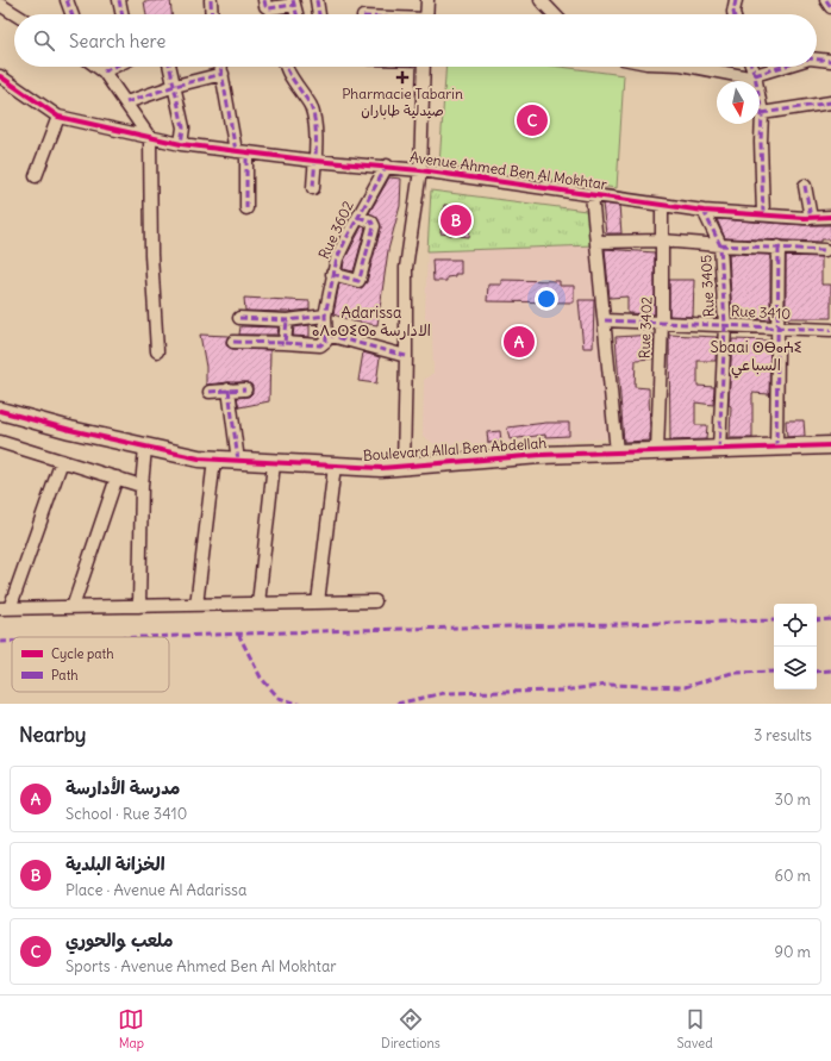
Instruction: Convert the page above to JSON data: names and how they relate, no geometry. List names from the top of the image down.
{
  "streets": {
    "street": [
      "Avenue Ahmed Ben Al Mokhtar",
      "Rue 3602",
      "Rue 3405",
      "Rue 3410",
      "Rue 3402",
      "Boulevard Allal Ben Abdellah"
    ]
  },
  "crossings": [
    ["Avenue Ahmed Ben Al Mokhtar", "Rue 3602"],
    ["Avenue Ahmed Ben Al Mokhtar", "Rue 3405"],
    ["Avenue Ahmed Ben Al Mokhtar", "Rue 3402"],
    ["Rue 3405", "Rue 3410"],
    ["Rue 3405", "Boulevard Allal Ben Abdellah"],
    ["Rue 3410", "Rue 3402"],
    ["Rue 3402", "Boulevard Allal Ben Abdellah"]
  ],
  "districts": ["Adarissa ⴰⴷⴰⵔⵉⵙⴰ الادارسة", "Sbaai ⵙⴱⴰⵄⵉ السباعي"],
  "places": {
    "health": ["Pharmacie Tabarin صيدلية طاباران"]
  },
  "legend": ["Cycle path", "Path"],
  "north": "bottom",
  "page": {
    "search": "Search here",
    "pins": ["C", "B", "A"],
    "heading": ["Nearby", "3 results"],
    "list": [
      {
        "mark": "A",
        "name": "مدرسة الأدارسة",
        "note": "School · Rue 3410",
        "value": "30 m"
      },
      {
        "mark": "B",
        "name": "الخزانة البلدية",
        "note": "Place · Avenue Al Adarissa",
        "value": "60 m"
      },
      {
        "mark": "C",
        "name": "ملعب والحوري",
        "note": "Sports · Avenue Ahmed Ben Al Mokhtar",
        "value": "90 m"
      }
    ],
    "nav": ["Map", "Directions", "Saved"]
  }
}
